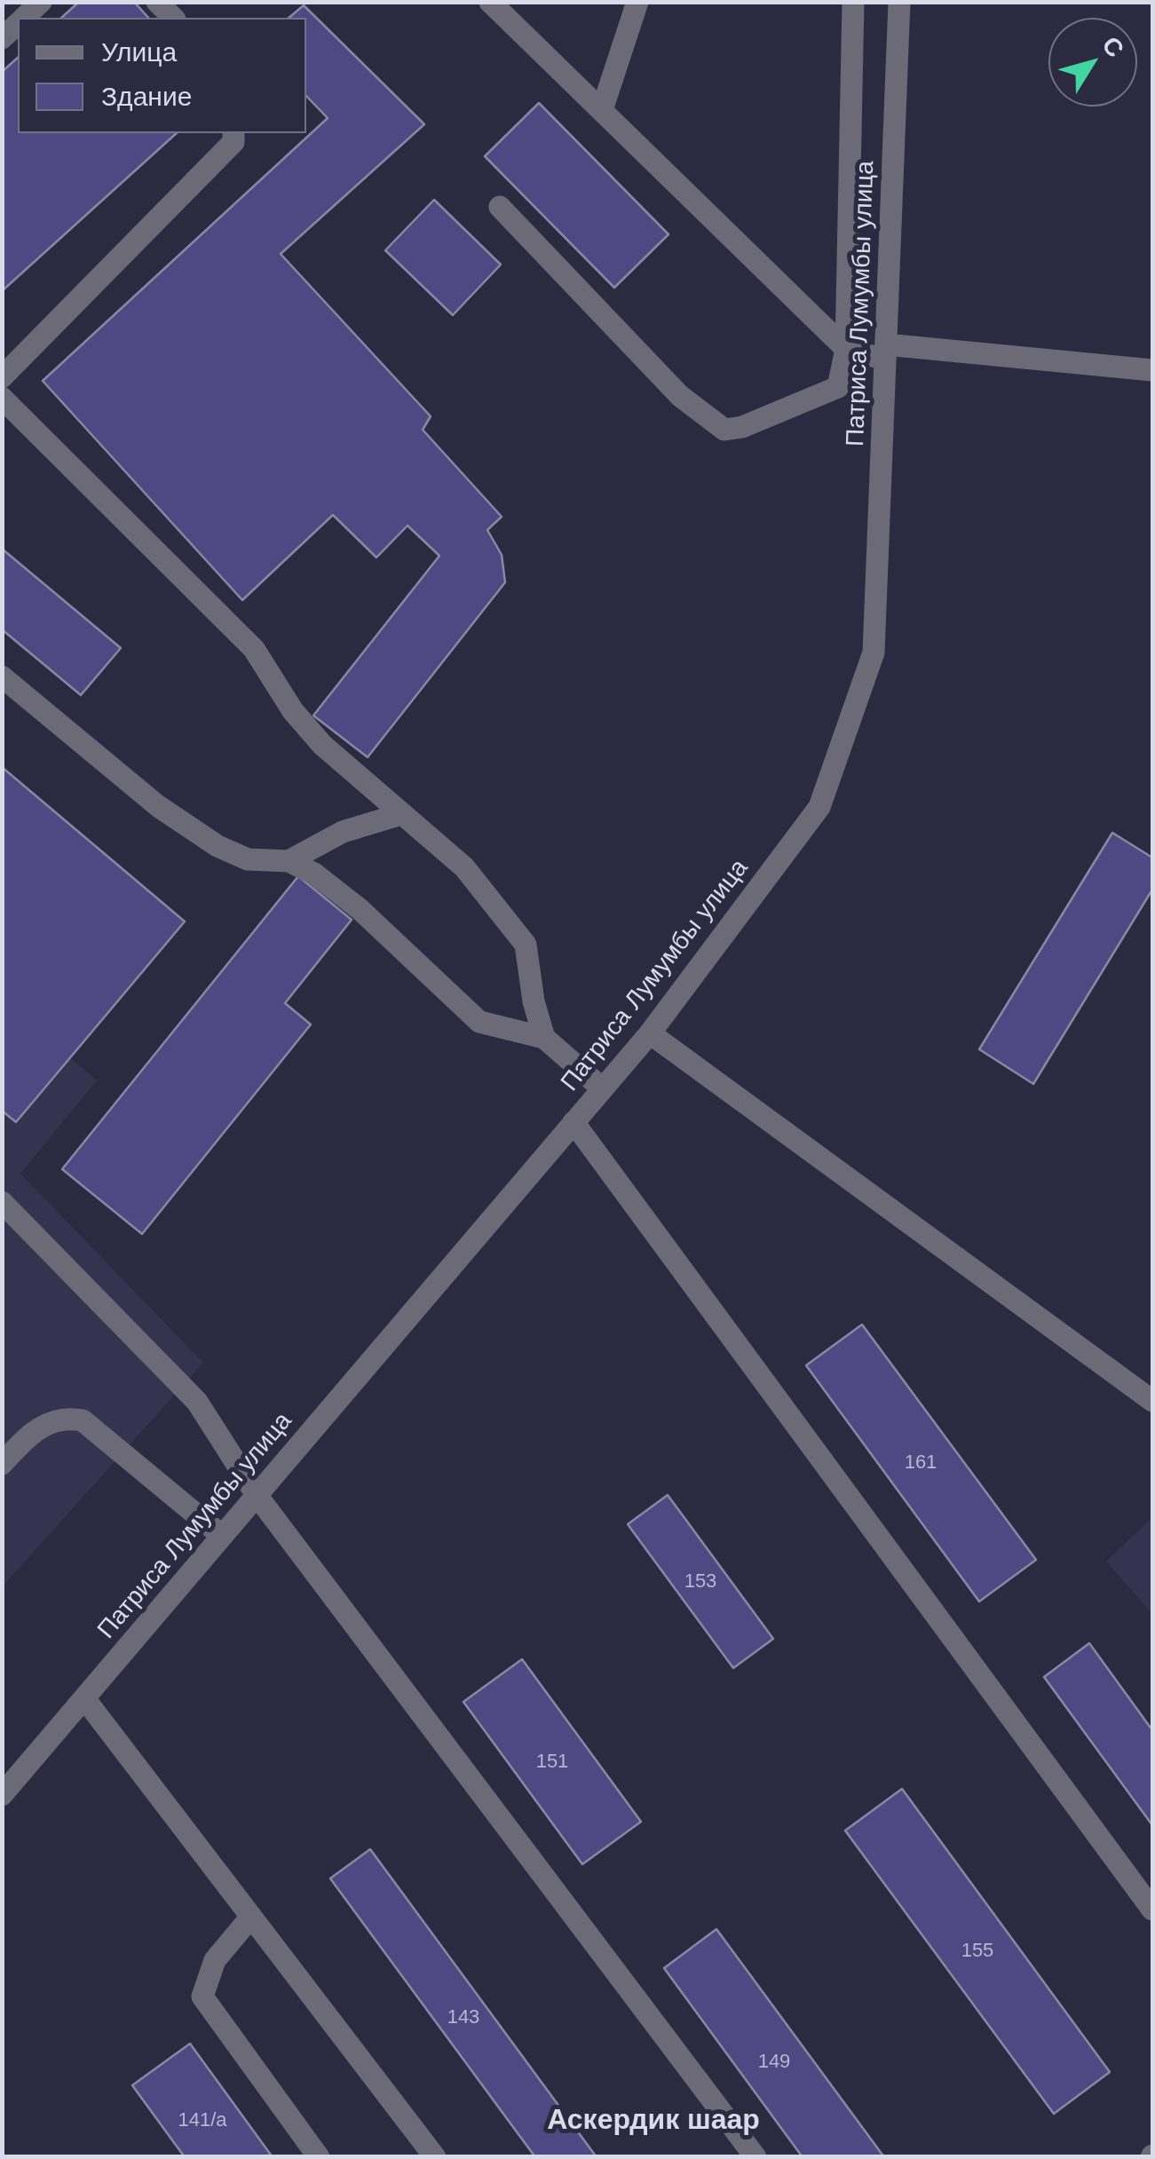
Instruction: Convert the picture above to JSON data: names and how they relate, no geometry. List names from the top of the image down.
{
  "streets": {
    "street": ["Патриса Лумумбы улица"]
  },
  "districts": ["Аскердик шаар"],
  "house_numbers": [
    "161",
    "153",
    "151",
    "155",
    "143",
    "149",
    "141/a"
  ],
  "legend": ["Улица", "Здание"],
  "north": "top right"
}
